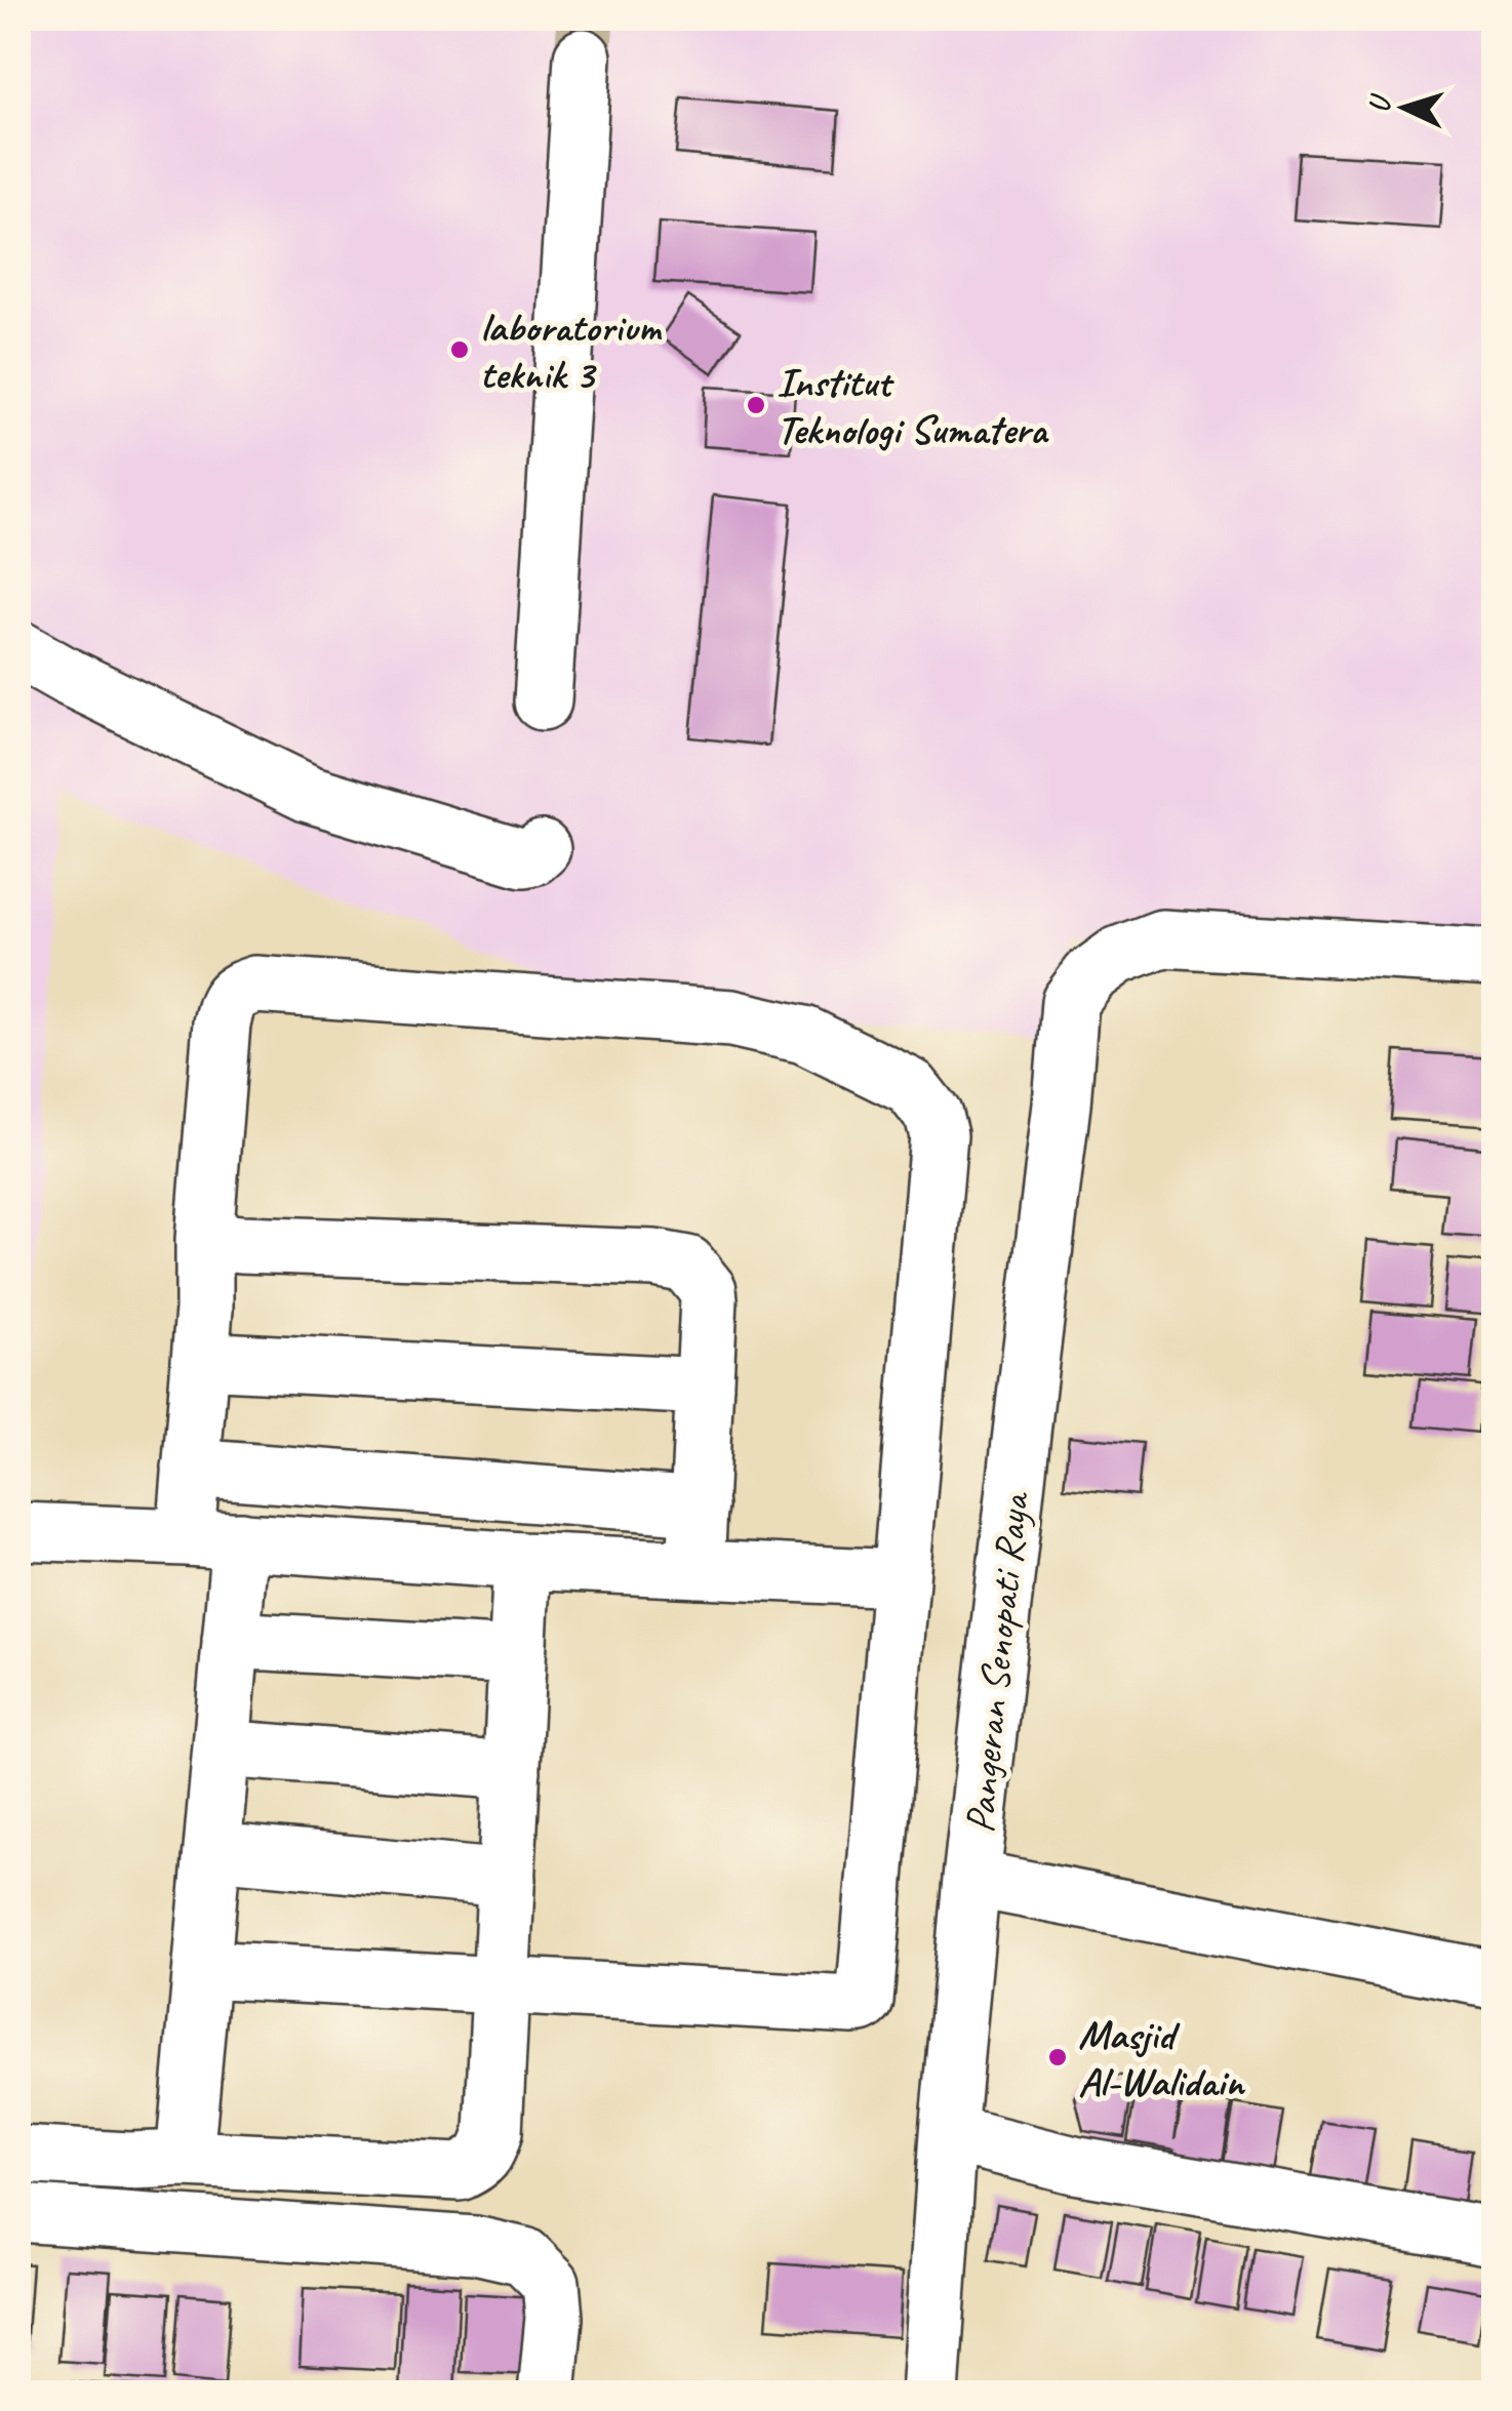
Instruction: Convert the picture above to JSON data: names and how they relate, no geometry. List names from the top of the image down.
{
  "streets": {
    "street": ["Pangeran Senopati Raya"]
  },
  "places": ["laboratorium teknik 3", "Institut Teknologi Sumatera", "Masjid Al-Walidain"],
  "north": "left"
}
